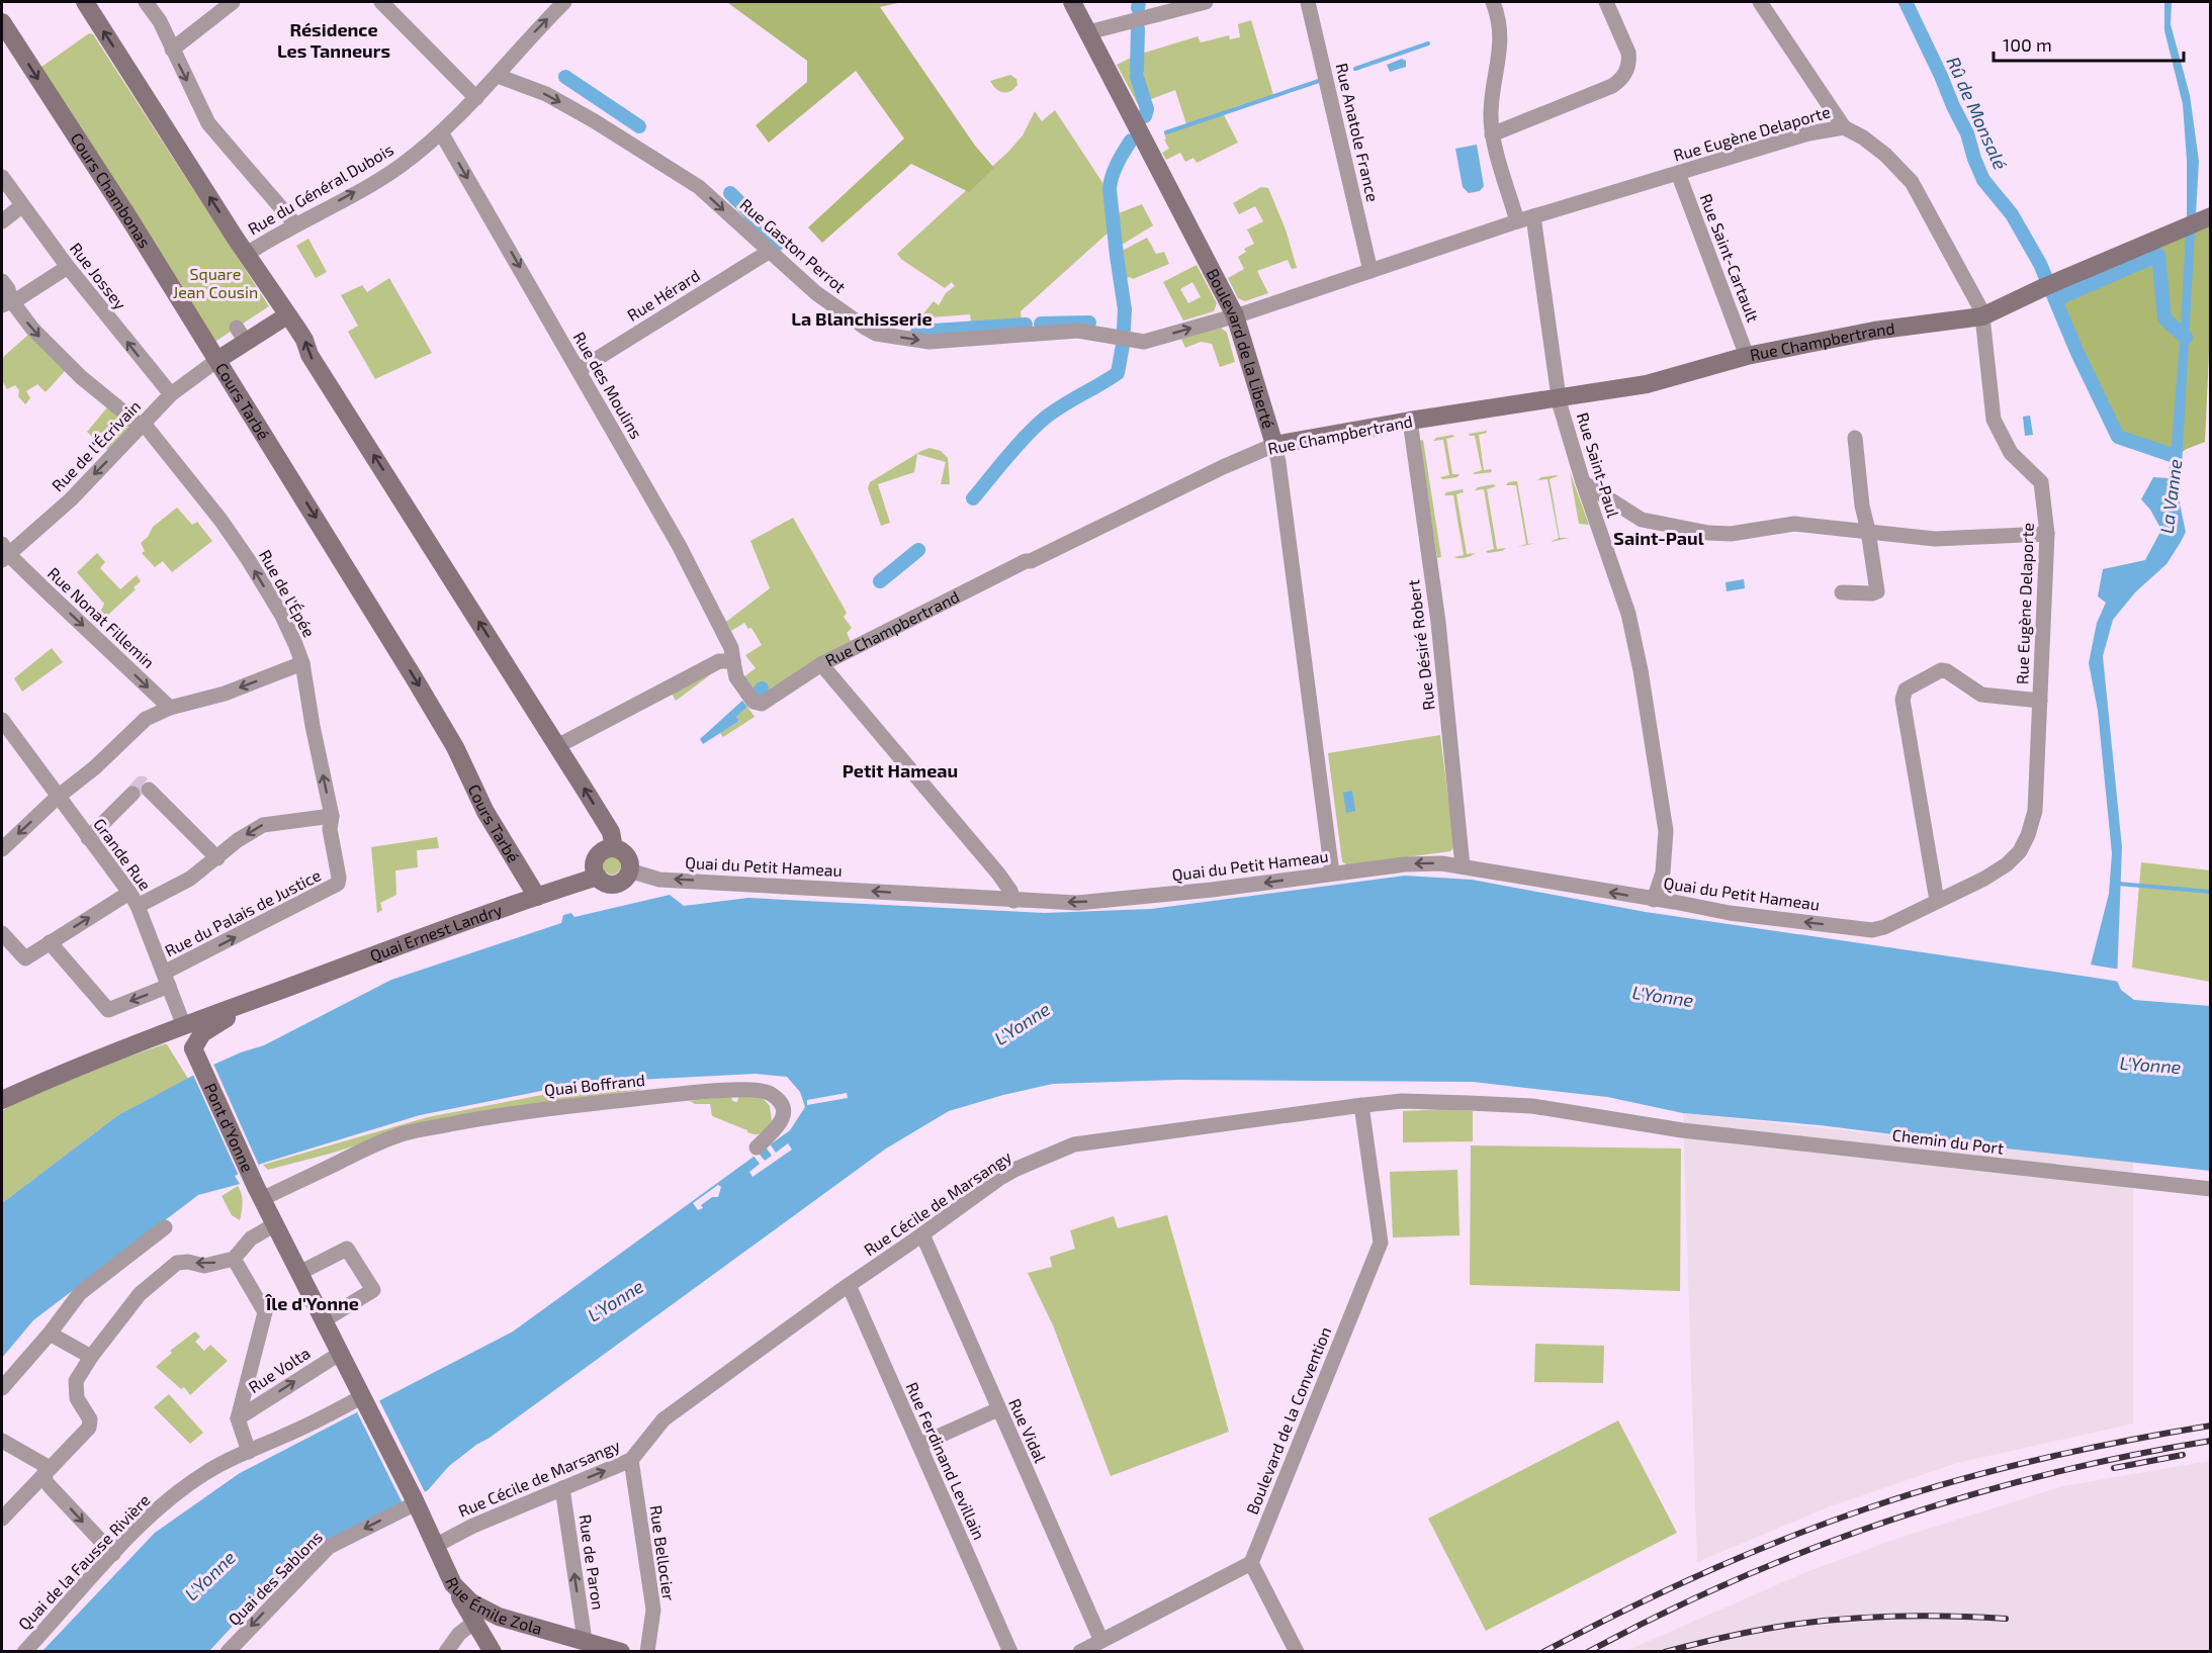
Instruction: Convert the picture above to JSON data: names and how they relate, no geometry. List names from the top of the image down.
{
  "streets": {
    "main road": [
      "Cours Chambonas",
      "Rue Champbertrand",
      "Boulevard de la Liberté",
      "Cours Tarbé",
      "Quai Ernest Landry",
      "Pont d'Yonne",
      "Rue Émile Zola"
    ],
    "street": [
      "Rue Anatole France",
      "Rue Eugène Delaporte",
      "Rue du Général Dubois",
      "Rue Gaston Perrot",
      "Rue Saint-Cartault",
      "Rue Jossey",
      "Rue Hérard",
      "Rue des Moulins",
      "Rue de l'Écrivain",
      "Rue Saint-Paul",
      "Rue de l'Épée",
      "Rue Nonat Fillemin",
      "Rue Désiré Robert",
      "Grande Rue",
      "Quai du Petit Hameau",
      "Rue du Palais de Justice",
      "Quai Boffrand",
      "Chemin du Port",
      "Rue Cécile de Marsangy",
      "Rue Volta",
      "Boulevard de la Convention",
      "Rue Vidal",
      "Rue Ferdinand Levillain",
      "Rue Bellocier",
      "Quai de la Fausse Rivière",
      "Rue de Paron",
      "Quai des Sablons"
    ]
  },
  "crossings": [
    ["Rue Anatole France", "Rue Eugène Delaporte"],
    ["Rue Eugène Delaporte", "Rue Gaston Perrot"],
    ["Rue Eugène Delaporte", "Rue Saint-Cartault"],
    ["Rue Eugène Delaporte", "Rue Champbertrand"],
    ["Rue Eugène Delaporte", "Boulevard de la Liberté"],
    ["Rue Eugène Delaporte", "Rue Saint-Paul"],
    ["Rue Eugène Delaporte", "Quai du Petit Hameau"],
    ["Rue du Général Dubois", "Rue Gaston Perrot"],
    ["Rue du Général Dubois", "Rue des Moulins"],
    ["Cours Chambonas", "Cours Tarbé"],
    ["Cours Chambonas", "Rue de l'Écrivain"],
    ["Rue Gaston Perrot", "Rue Hérard"],
    ["Rue Gaston Perrot", "Boulevard de la Liberté"],
    ["Rue Saint-Cartault", "Rue Champbertrand"],
    ["Rue Jossey", "Rue de l'Écrivain"],
    ["Rue Hérard", "Rue des Moulins"],
    ["Rue Champbertrand", "Boulevard de la Liberté"],
    ["Rue Champbertrand", "Rue des Moulins"],
    ["Rue Champbertrand", "Rue Saint-Paul"],
    ["Rue Champbertrand", "Rue Désiré Robert"],
    ["Boulevard de la Liberté", "Quai du Petit Hameau"],
    ["Cours Tarbé", "Rue de l'Écrivain"],
    ["Cours Tarbé", "Quai Ernest Landry"],
    ["Rue de l'Écrivain", "Rue de l'Épée"],
    ["Rue de l'Écrivain", "Rue Nonat Fillemin"],
    ["Rue Saint-Paul", "Quai du Petit Hameau"],
    ["Rue de l'Épée", "Rue du Palais de Justice"],
    ["Rue Désiré Robert", "Quai du Petit Hameau"],
    ["Grande Rue", "Rue du Palais de Justice"],
    ["Grande Rue", "Quai Ernest Landry"],
    ["Quai du Petit Hameau", "Quai Ernest Landry"],
    ["Quai Ernest Landry", "Pont d'Yonne"],
    ["Quai Boffrand", "Pont d'Yonne"],
    ["Pont d'Yonne", "Rue Volta"],
    ["Pont d'Yonne", "Rue Émile Zola"],
    ["Chemin du Port", "Rue Cécile de Marsangy"],
    ["Rue Cécile de Marsangy", "Boulevard de la Convention"],
    ["Rue Cécile de Marsangy", "Rue Vidal"],
    ["Rue Cécile de Marsangy", "Rue Ferdinand Levillain"],
    ["Rue Cécile de Marsangy", "Rue Bellocier"],
    ["Rue Cécile de Marsangy", "Rue de Paron"],
    ["Rue Cécile de Marsangy", "Rue Émile Zola"],
    ["Rue Volta", "Rue Émile Zola"],
    ["Quai de la Fausse Rivière", "Rue Émile Zola"],
    ["Rue de Paron", "Rue Émile Zola"],
    ["Quai des Sablons", "Rue Émile Zola"]
  ],
  "one_way": [
    "Rue du Général Dubois",
    "Rue Gaston Perrot",
    "Rue Jossey",
    "Rue des Moulins",
    "Rue de l'Écrivain",
    "Rue Nonat Fillemin",
    "Quai du Petit Hameau",
    "Rue Volta",
    "Rue de Paron",
    "Quai des Sablons"
  ],
  "districts": [
    "Résidence Les Tanneurs",
    "La Blanchisserie",
    "Saint-Paul",
    "Petit Hameau",
    "Île d'Yonne"
  ],
  "water": ["Rû de Monsalé", "La Vanne", "L'Yonne"],
  "parks": ["Square Jean Cousin"],
  "scale_bar": "100 m"
}
